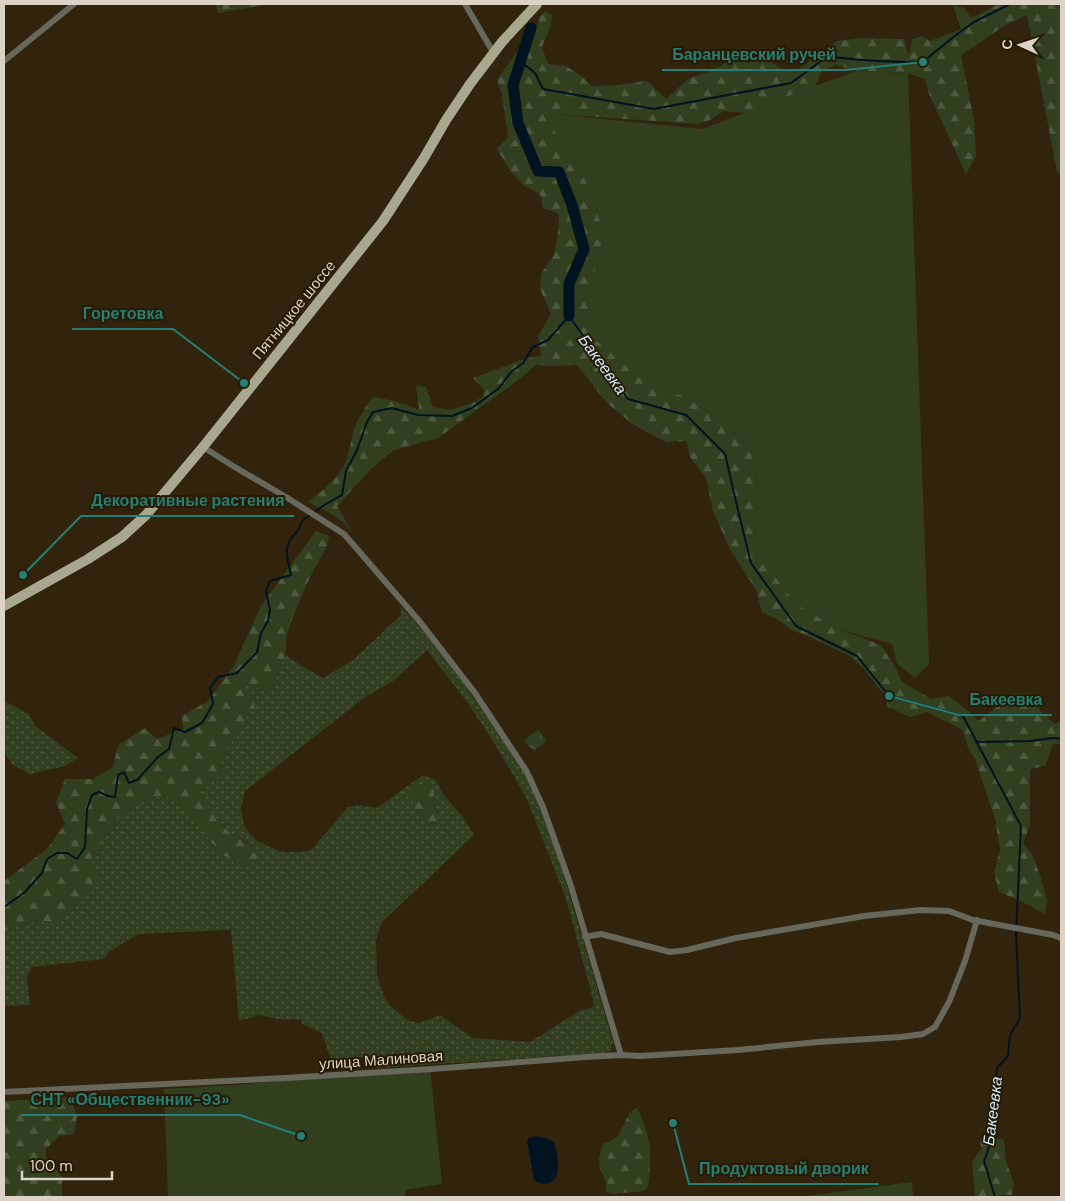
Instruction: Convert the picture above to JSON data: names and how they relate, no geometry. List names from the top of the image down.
{
  "streets": {
    "main road": ["Пятницкое шоссе"],
    "street": ["улица Малиновая"]
  },
  "water": ["Бакеевка"],
  "places": [
    "Баранцевский ручей",
    "Горетовка",
    "Декоративные растения",
    "Бакеевка",
    "Продуктовый дворик",
    "СНТ «Общественник-93»"
  ],
  "scale_bar": "100 m",
  "north": "left"
}
